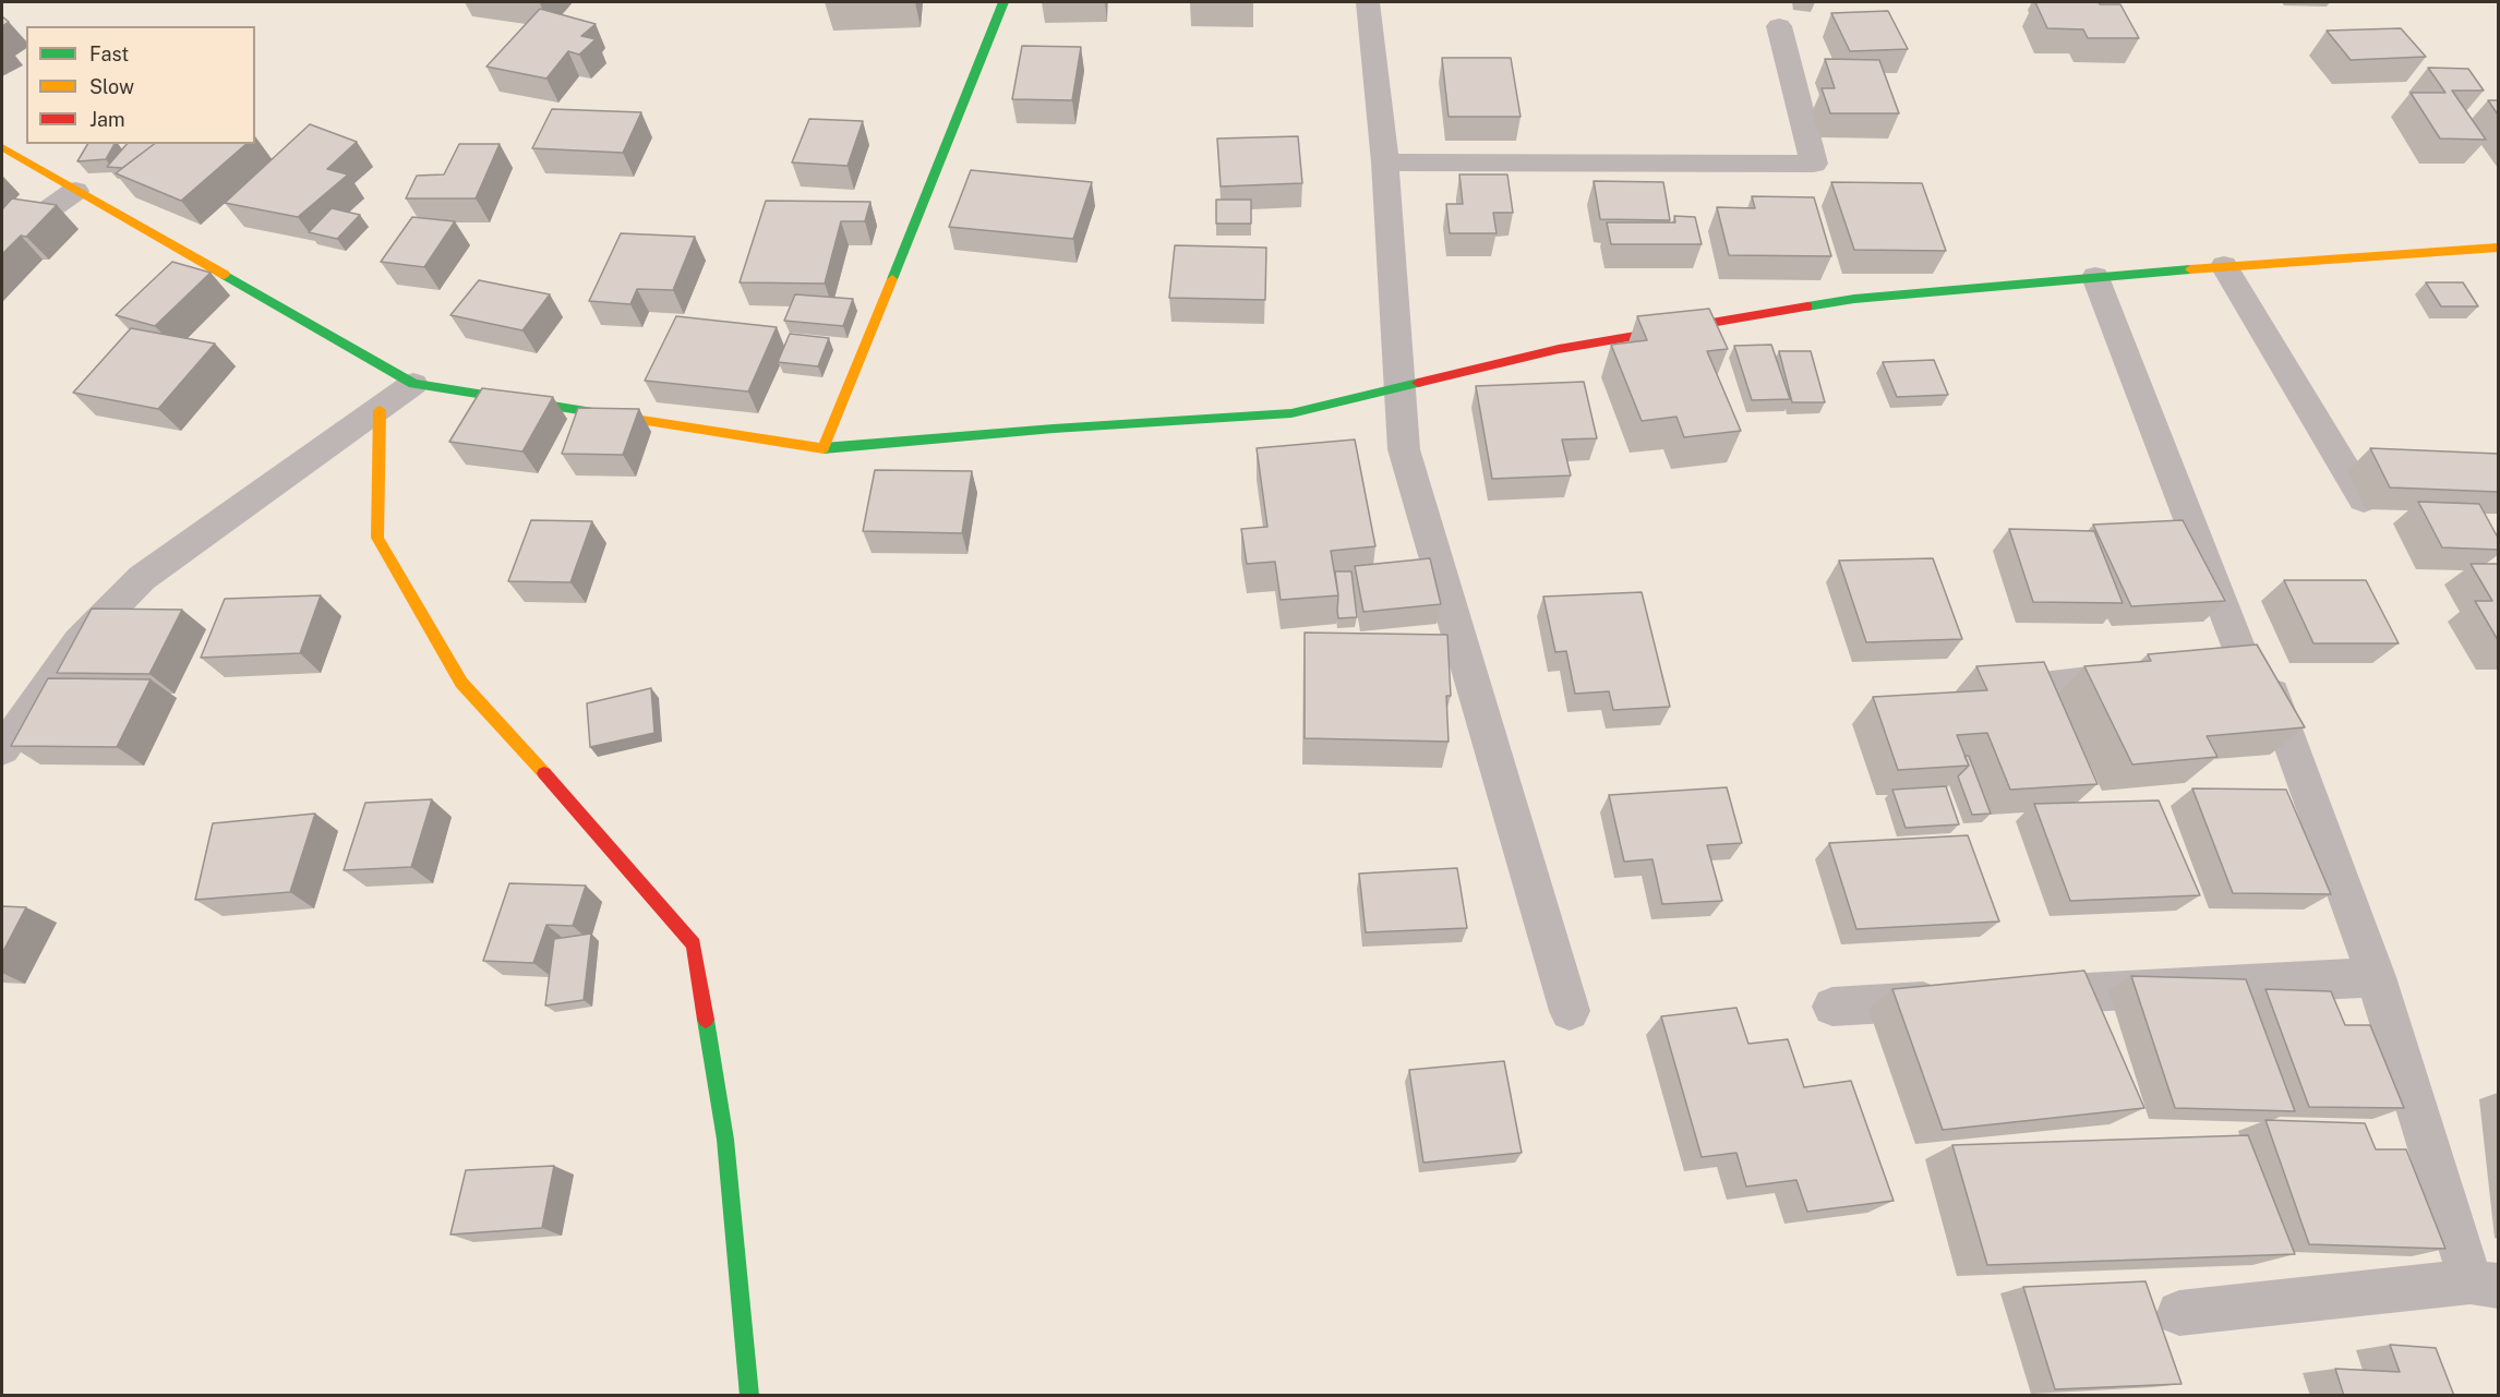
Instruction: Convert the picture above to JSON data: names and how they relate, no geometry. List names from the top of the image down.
{
  "legend": ["Fast", "Slow", "Jam"]
}
